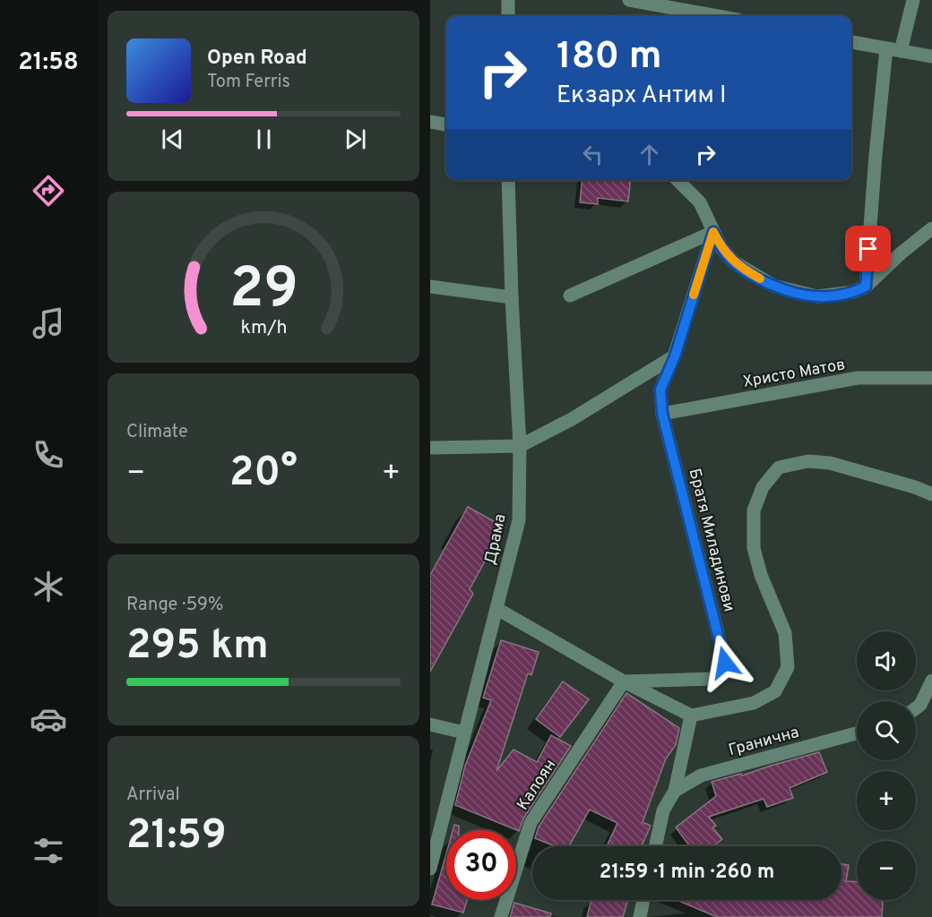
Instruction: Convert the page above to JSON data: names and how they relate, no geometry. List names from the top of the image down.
{
  "streets": {
    "street": [
      "Христо Матов",
      "Драма",
      "Братя Миладинови",
      "Гранична",
      "Калоян"
    ]
  },
  "crossings": [
    ["Христо Матов", "Братя Миладинови"],
    ["Братя Миладинови", "Калоян"]
  ],
  "page": {
    "tabs": "21:58",
    "turn": ["180 m", "Екзарх Антим I"],
    "song": ["Open Road", "Tom Ferris"],
    "tile": [
      "Climate",
      ["Range · 59%", "295 km"],
      ["Arrival", "21:59"]
    ],
    "heat": ["−", "20°", "+"],
    "map_buttons": ["+", "−"],
    "limit": "30",
    "trip": "21:59 · 1 min · 260 m",
    "gauge": ["29", "km/h"]
  }
}
